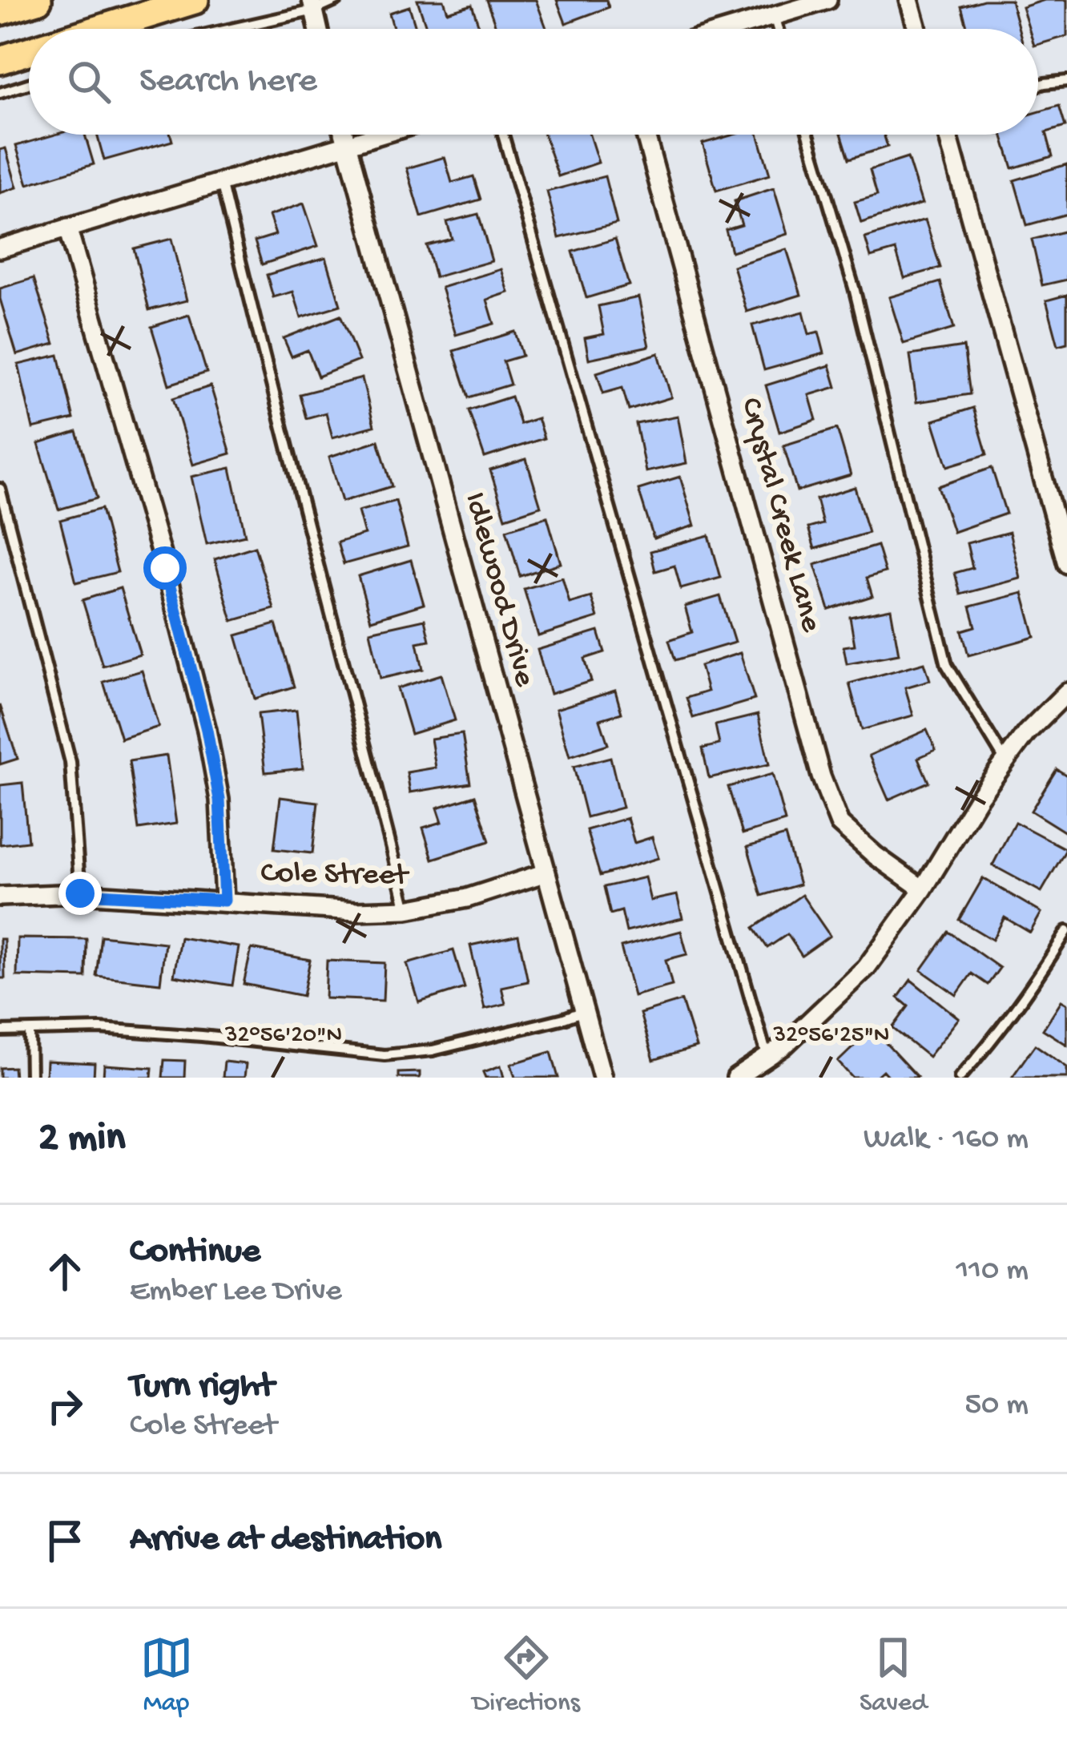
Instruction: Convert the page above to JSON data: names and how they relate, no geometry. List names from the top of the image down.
{
  "streets": {
    "street": ["Crystal Creek Lane", "Idlewood Drive", "Cole Street"]
  },
  "crossings": [
    ["Idlewood Drive", "Cole Street"]
  ],
  "page": {
    "search": "Search here",
    "heading": ["2 min", "Walk · 160 m"],
    "list": [
      ["Continue", "Ember Lee Drive", "110 m"],
      ["Turn right", "Cole Street", "50 m"],
      "Arrive at destination"
    ],
    "nav": ["Map", "Directions", "Saved"]
  },
  "coordinates": ["32°56'20\"N", "32°56'25\"N"]
}
